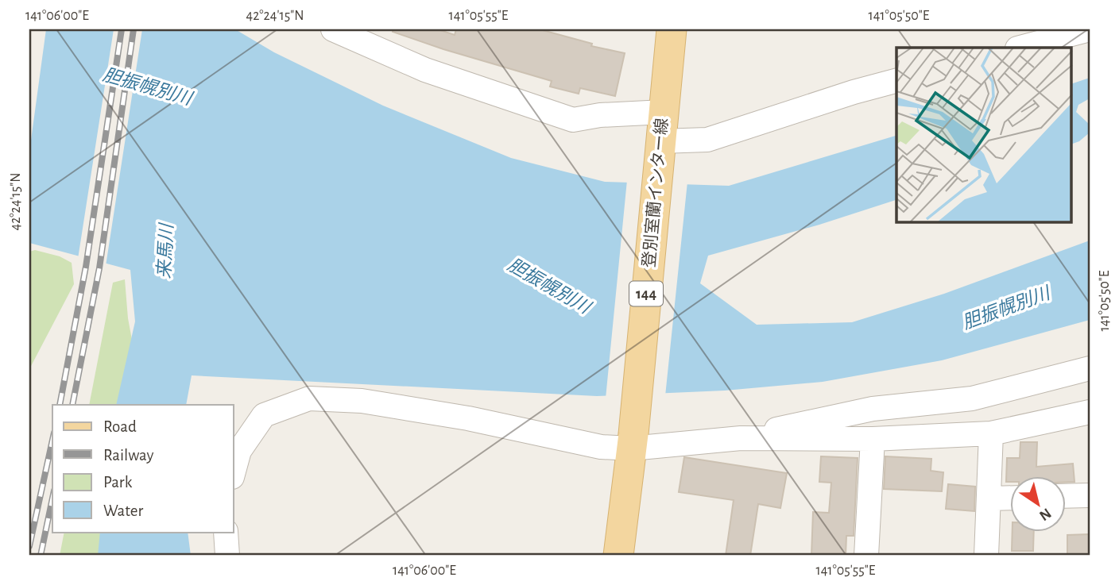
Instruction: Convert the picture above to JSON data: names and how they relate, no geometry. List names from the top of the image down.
{
  "streets": {
    "main road": ["登別室蘭インター線", "144"]
  },
  "water": ["胆振幌別川", "来馬川"],
  "legend": [
    "Road",
    "Railway",
    "Park",
    "Water"
  ],
  "north": "bottom right",
  "coordinates": [
    "141°06'00\"E",
    "42°24'15\"N",
    "141°05'55\"E",
    "141°05'50\"E"
  ]
}
